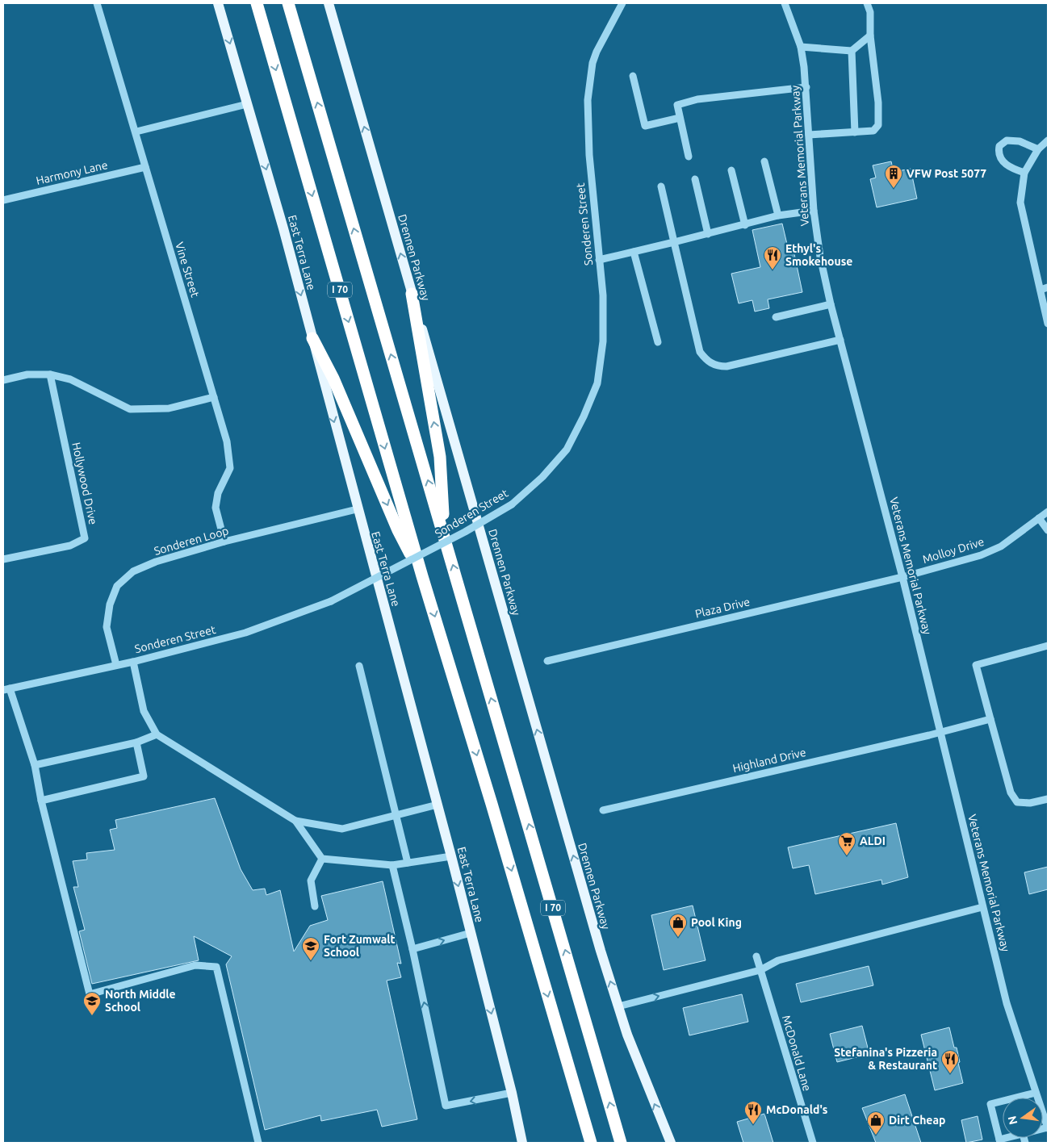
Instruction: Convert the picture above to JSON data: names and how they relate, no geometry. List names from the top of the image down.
{
  "streets": {
    "highway": ["I 70"],
    "main road": ["East Terra Lane", "Drennen Parkway"],
    "street": [
      "Veterans Memorial Parkway",
      "Harmony Lane",
      "Sonderen Street",
      "Vine Street",
      "Hollywood Drive",
      "Sonderen Loop",
      "Molloy Drive",
      "Plaza Drive",
      "Highland Drive",
      "McDonald Lane"
    ]
  },
  "crossings": [
    ["Veterans Memorial Parkway", "Molloy Drive"],
    ["Veterans Memorial Parkway", "Plaza Drive"],
    ["Veterans Memorial Parkway", "Highland Drive"],
    ["Harmony Lane", "Vine Street"],
    ["Sonderen Street", "Sonderen Loop"],
    ["East Terra Lane", "Sonderen Loop"],
    ["Vine Street", "Sonderen Loop"],
    ["Molloy Drive", "Plaza Drive"]
  ],
  "one_way": ["East Terra Lane", "Drennen Parkway"],
  "places": {
    "building": ["VFW Post 5077"],
    "restaurant": ["Ethyl's Smokehouse", "Stefanina's Pizzeria & Restaurant", "McDonald's"],
    "supermarket": ["ALDI"],
    "shop": ["Pool King", "Dirt Cheap"],
    "school or university": ["Fort Zumwalt School", "North Middle School"]
  },
  "north": "left"
}
